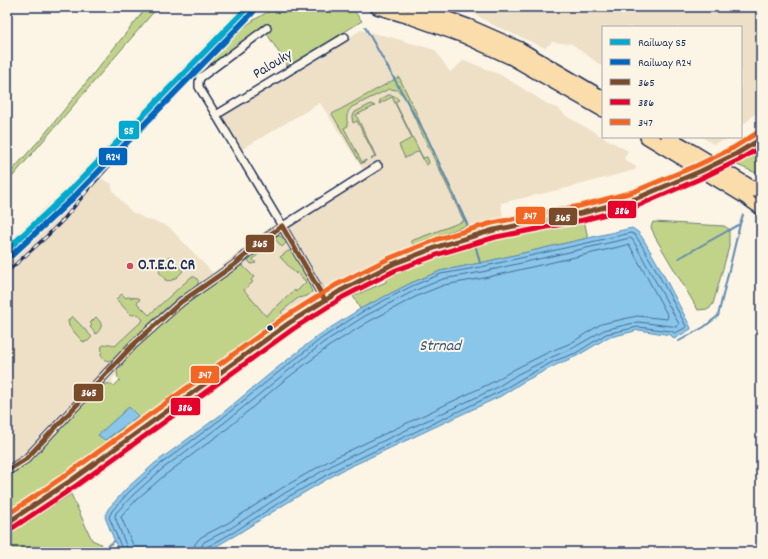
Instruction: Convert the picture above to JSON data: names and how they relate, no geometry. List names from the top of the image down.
{
  "streets": {
    "street": ["Palouky"]
  },
  "water": ["Strnad"],
  "places": ["O.T.E.C. CR"],
  "lines": [
    "rail line S5",
    "rail line R24",
    "transit line 347",
    "transit line 365",
    "transit line 386"
  ],
  "legend": [
    "Railway S5",
    "Railway R24",
    "365",
    "386",
    "347"
  ]
}
